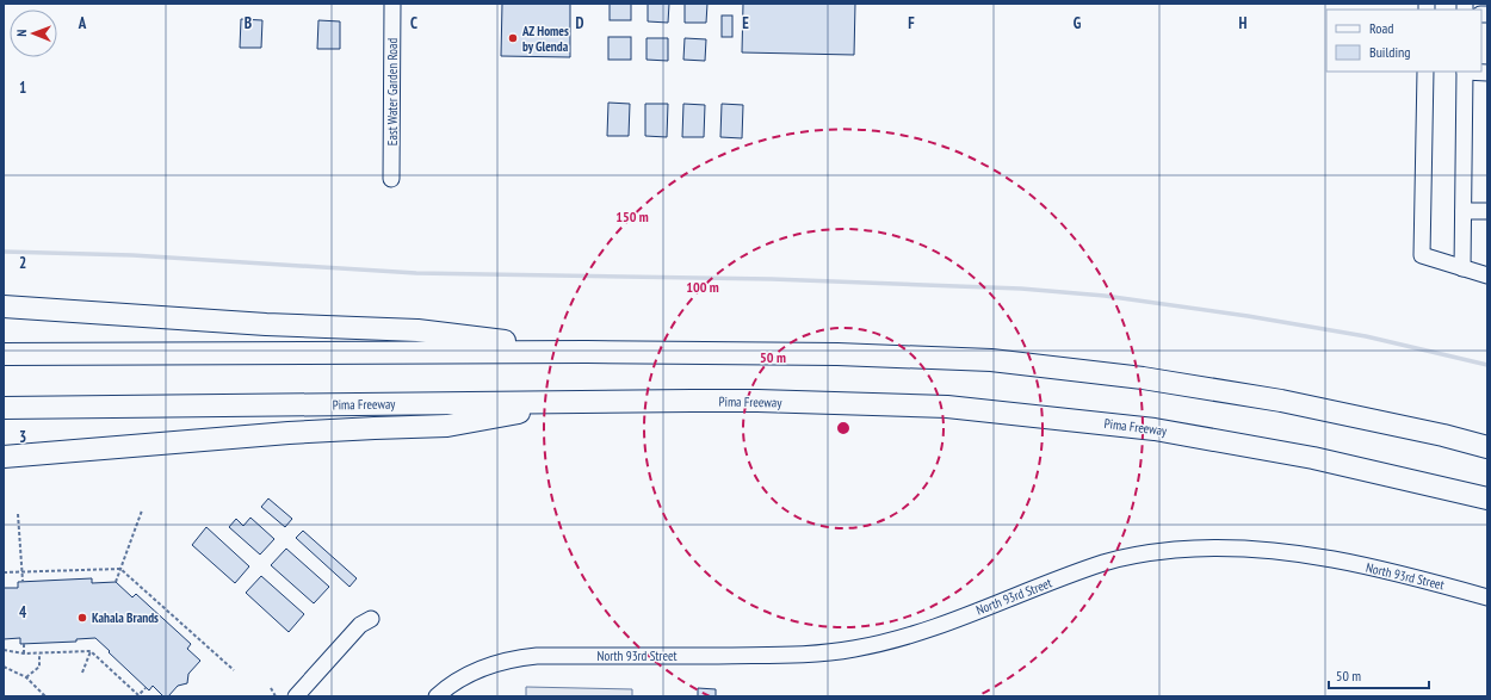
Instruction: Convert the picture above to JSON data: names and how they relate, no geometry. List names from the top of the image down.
{
  "streets": {
    "highway": ["Pima Freeway"],
    "street": ["East Water Garden Road", "North 93rd Street"]
  },
  "places": ["AZ Homes by Glenda", "Kahala Brands"],
  "legend": ["Road", "Building"],
  "scale_bar": "50 m",
  "north": "left",
  "grid": {
    "columns": [
      "A",
      "B",
      "C",
      "D",
      "E",
      "F",
      "G",
      "H"
    ],
    "rows": [
      "1",
      "2",
      "3",
      "4"
    ]
  },
  "rings": ["150 m", "100 m", "50 m"]
}
